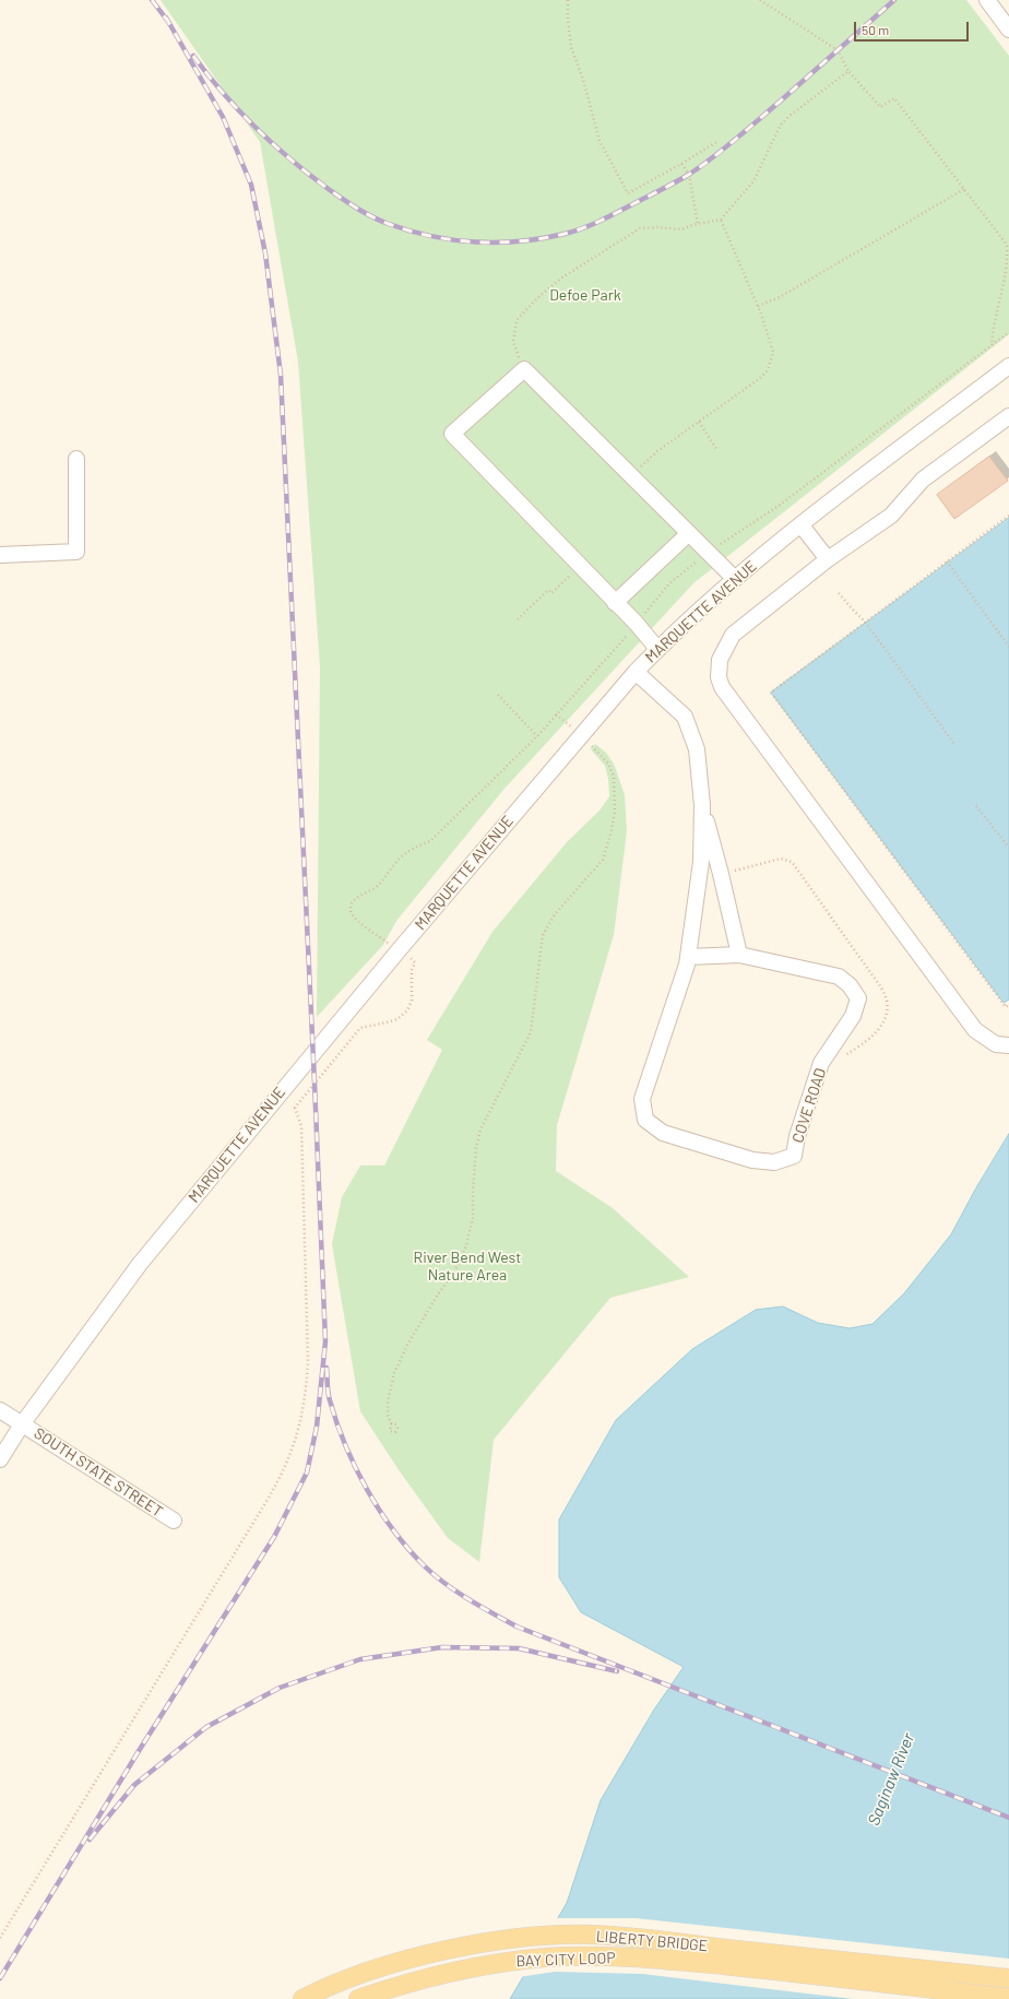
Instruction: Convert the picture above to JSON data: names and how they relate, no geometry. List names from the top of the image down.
{
  "streets": {
    "main road": ["LIBERTY BRIDGE"],
    "street": ["MARQUETTE AVENUE", "COVE ROAD", "SOUTH STATE STREET"]
  },
  "crossings": [
    ["MARQUETTE AVENUE", "COVE ROAD"],
    ["MARQUETTE AVENUE", "SOUTH STATE STREET"]
  ],
  "water": ["Saginaw River"],
  "parks": ["Defoe Park", "River Bend West Nature Area"],
  "scale_bar": "50 m"
}
